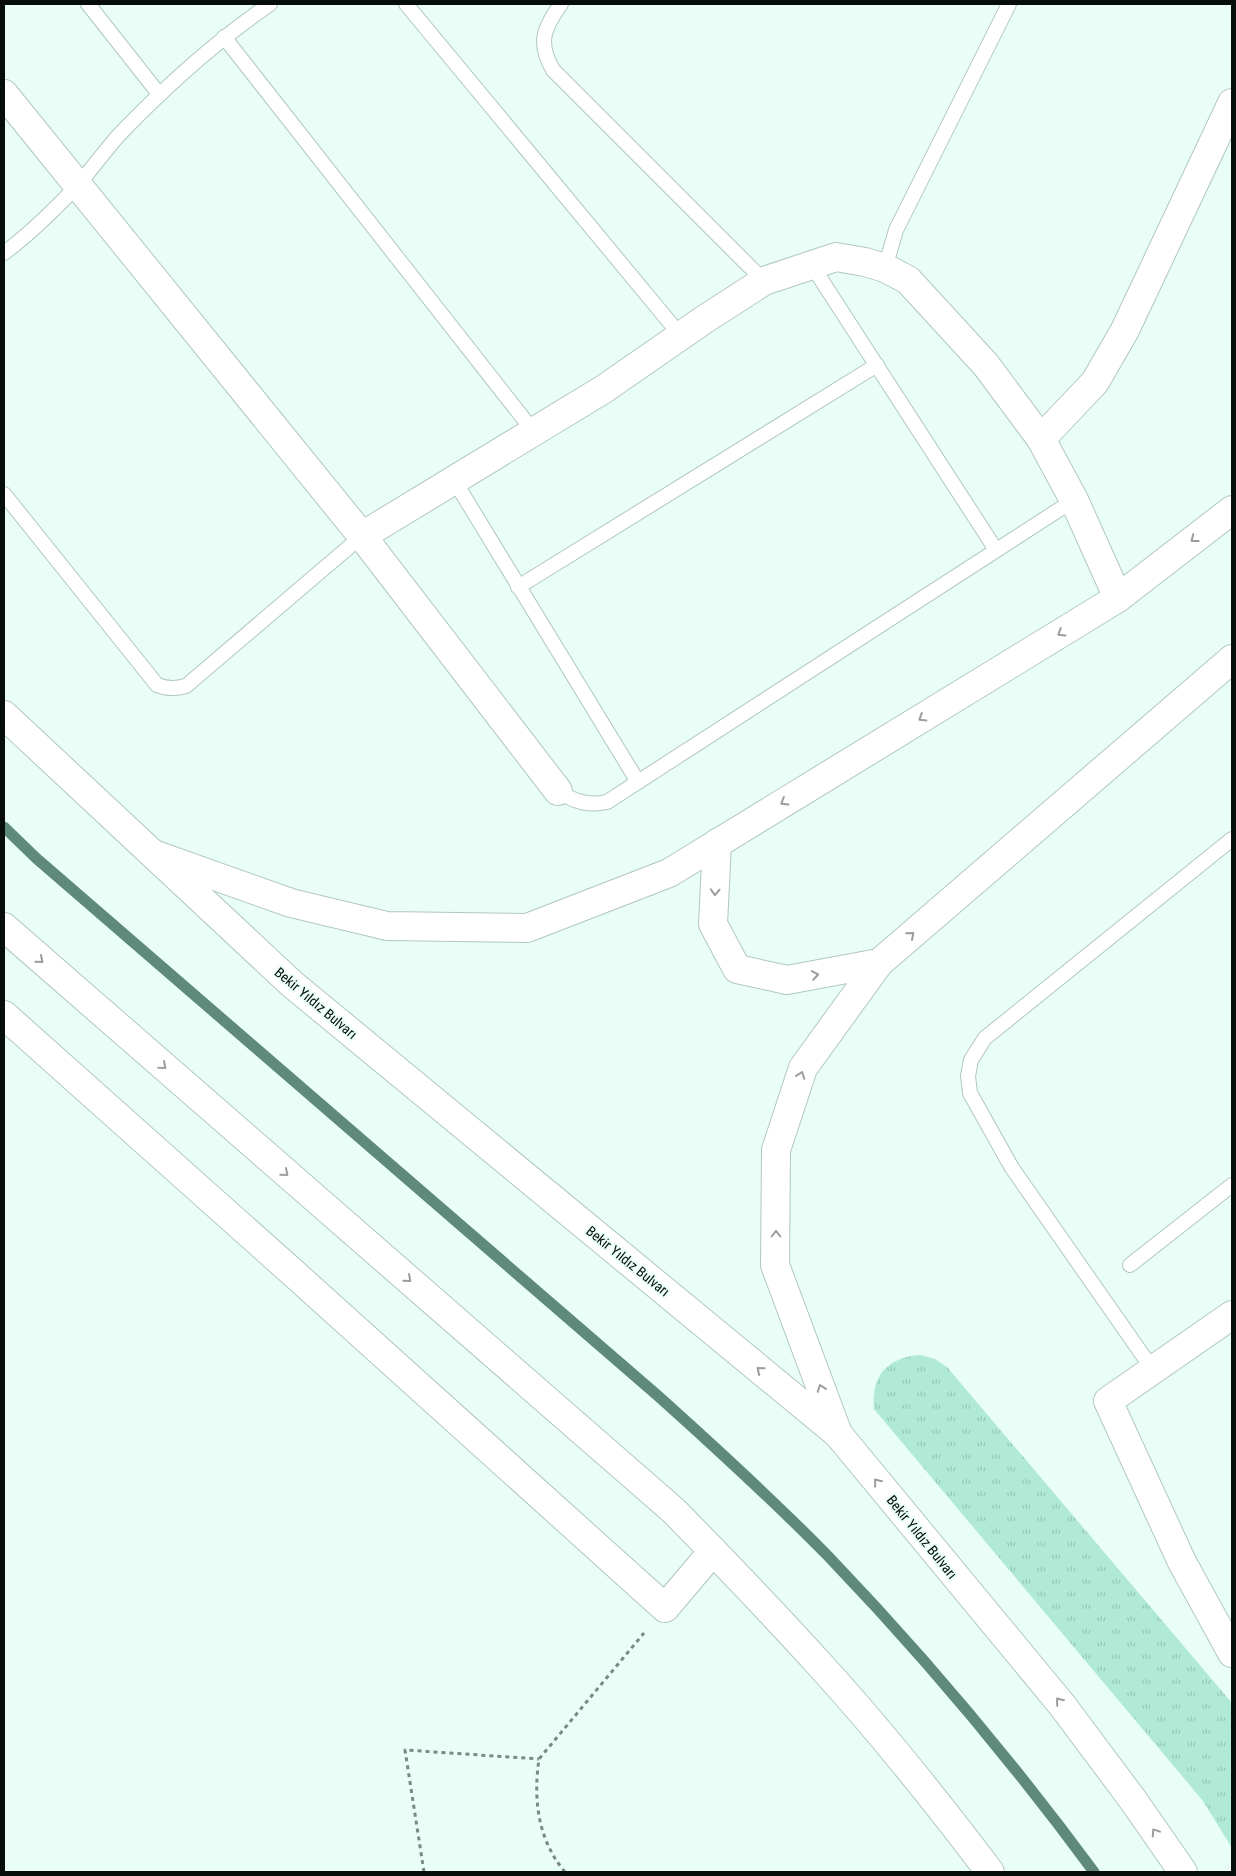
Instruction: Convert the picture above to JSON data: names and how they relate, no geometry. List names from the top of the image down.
{
  "streets": {
    "street": ["Bekir Yıldız Bulvarı"]
  }
}
